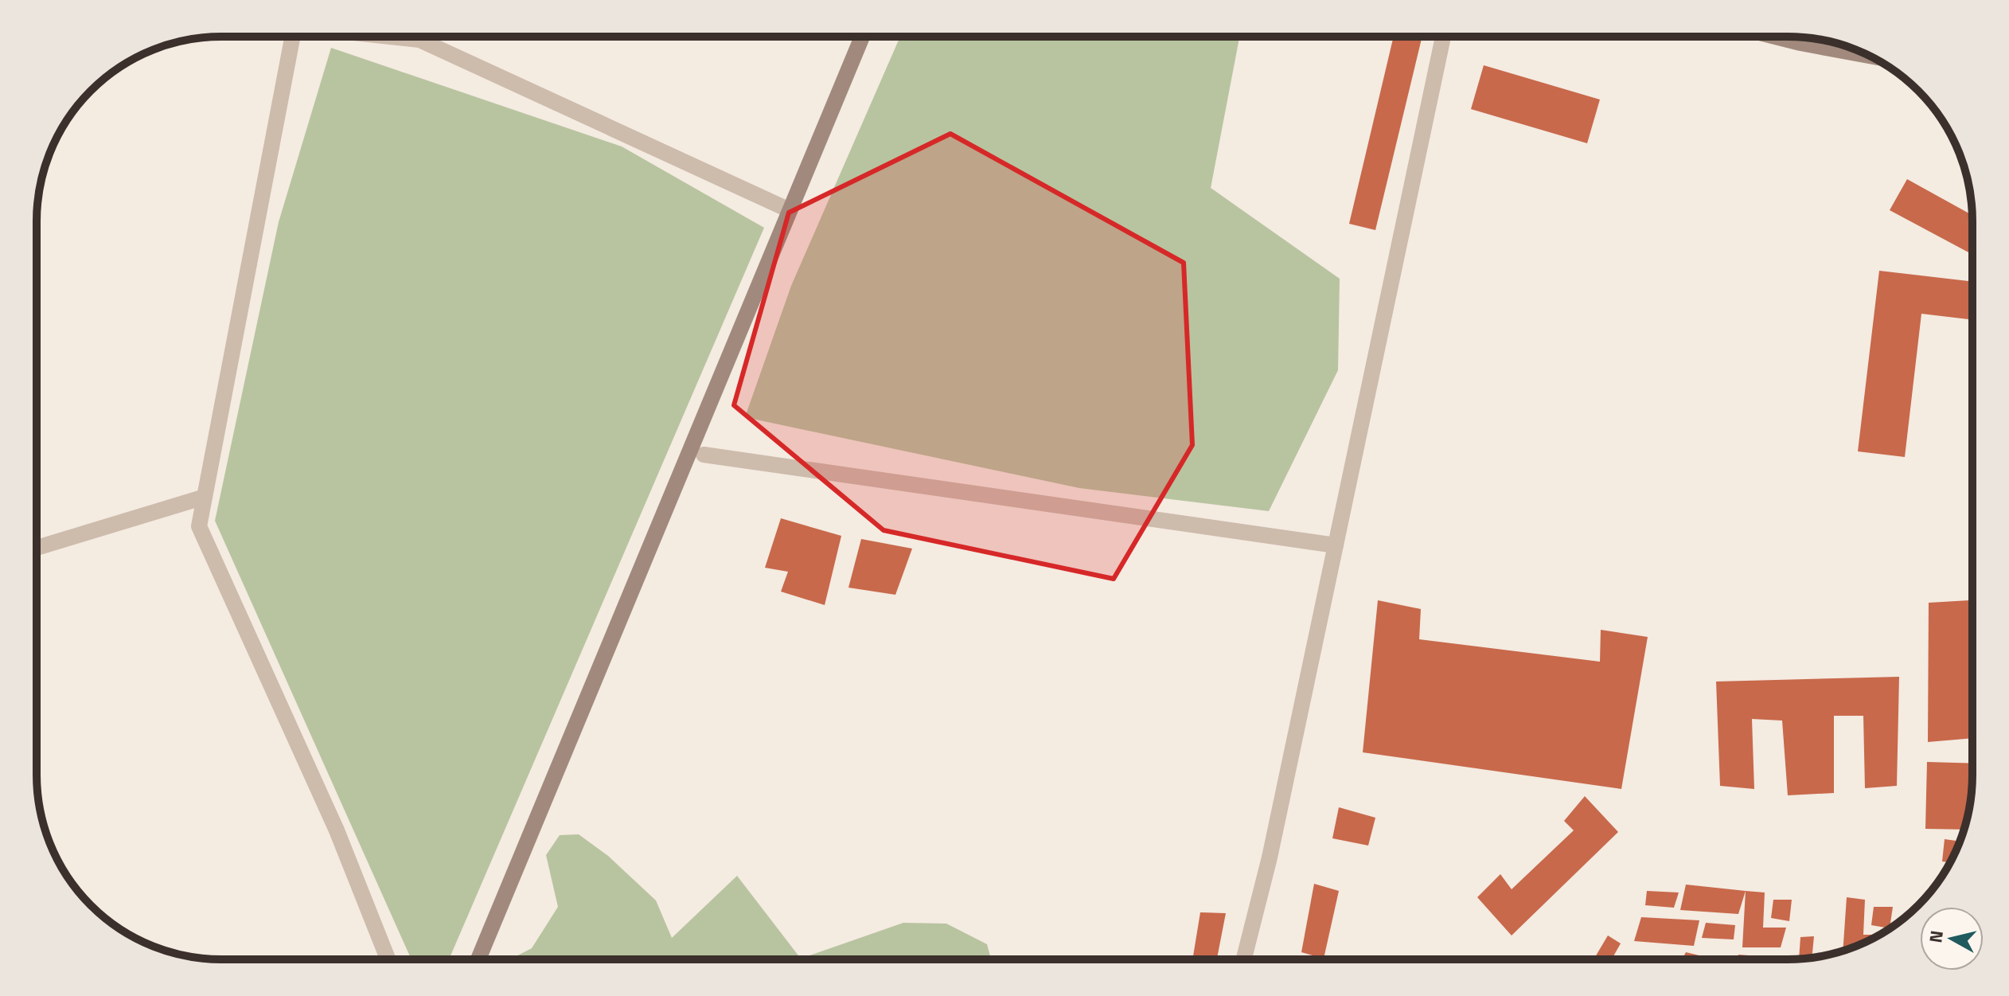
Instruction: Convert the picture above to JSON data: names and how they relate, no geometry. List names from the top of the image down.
{
  "north": "left"
}
